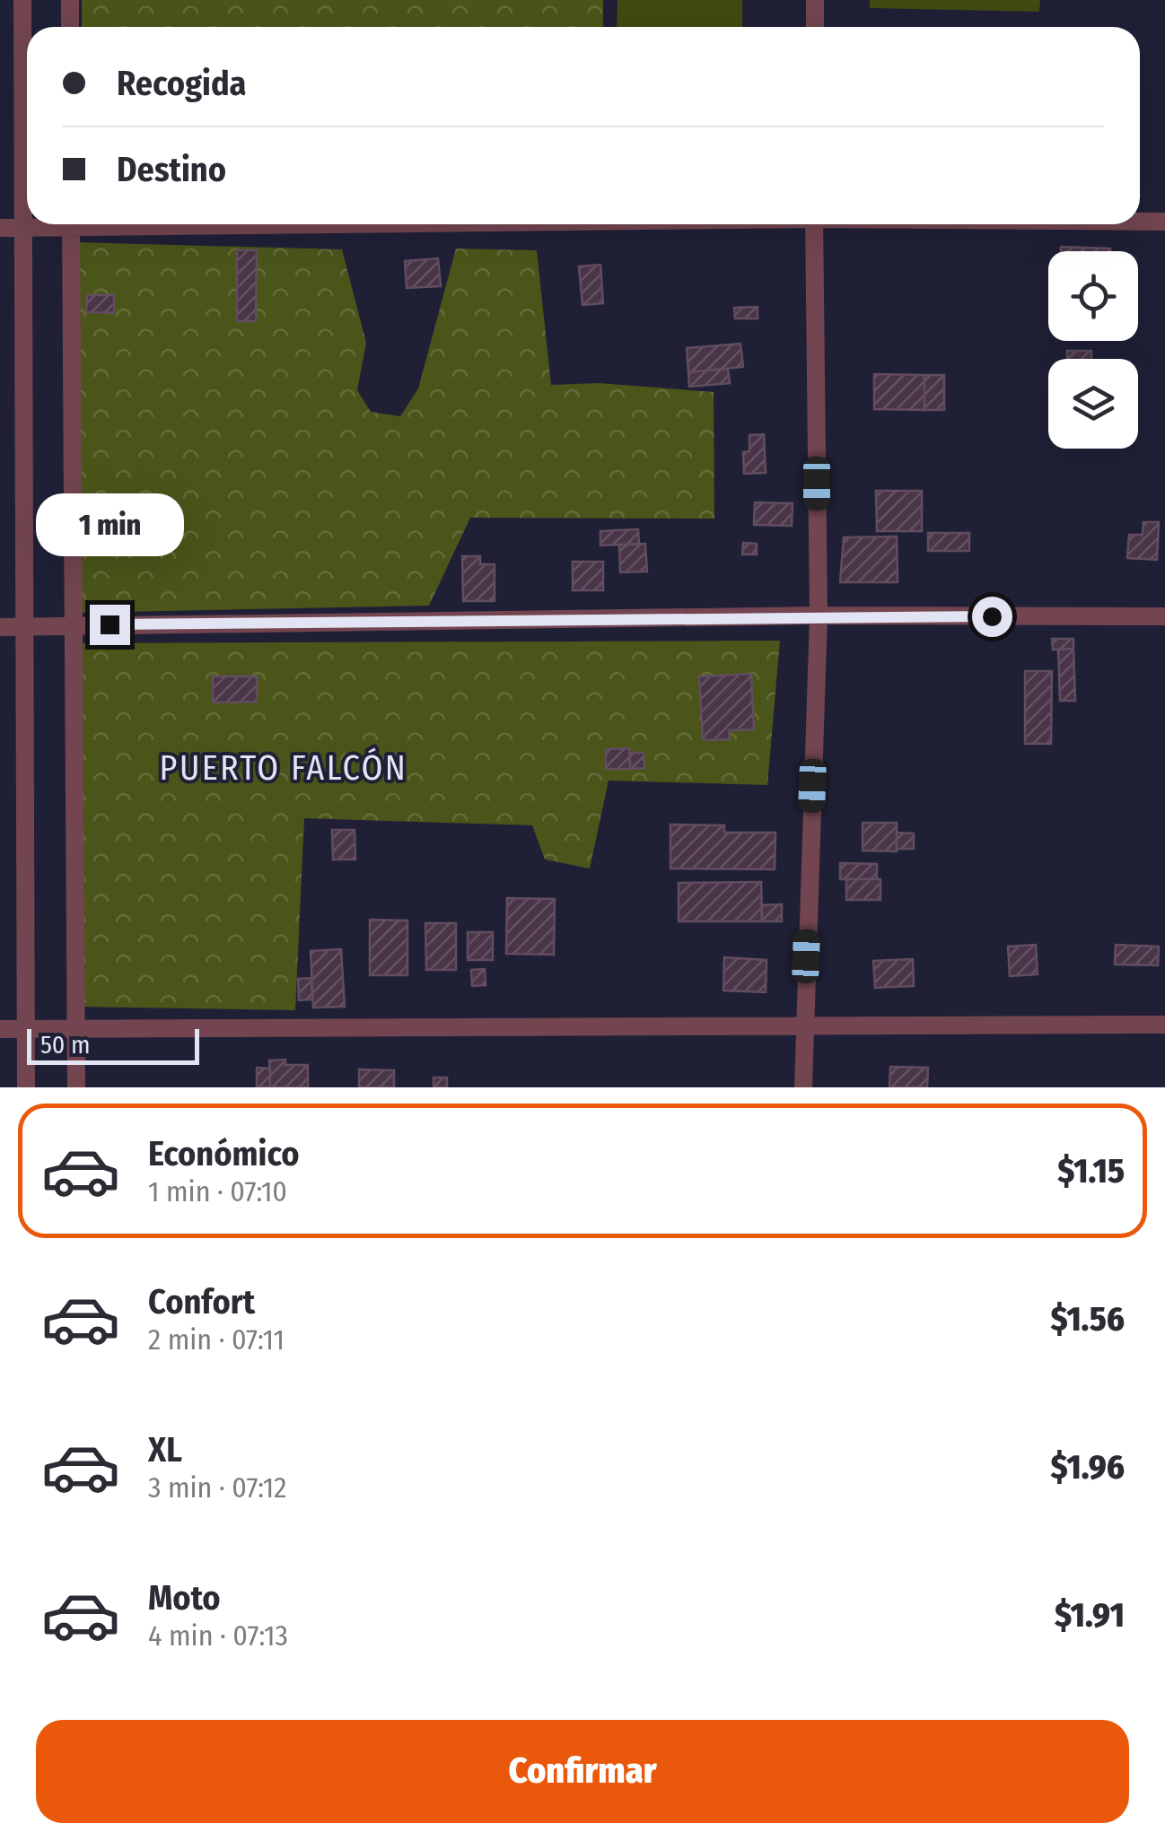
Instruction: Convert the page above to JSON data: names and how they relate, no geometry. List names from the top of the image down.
{
  "districts": ["PUERTO FALCÓN"],
  "scale_bar": "50 m",
  "page": {
    "banner": ["Recogida", "Destino"],
    "bubble": "1 min",
    "scale": "50 m",
    "list": [
      {
        "name": "Económico",
        "note": "1 min · 07:10",
        "value": "$1.15"
      },
      {
        "name": "Confort",
        "note": "2 min · 07:11",
        "value": "$1.56"
      },
      {
        "name": "XL",
        "note": "3 min · 07:12",
        "value": "$1.96"
      },
      {
        "name": "Moto",
        "note": "4 min · 07:13",
        "value": "$1.91"
      }
    ],
    "buttons": "Confirmar"
  }
}
